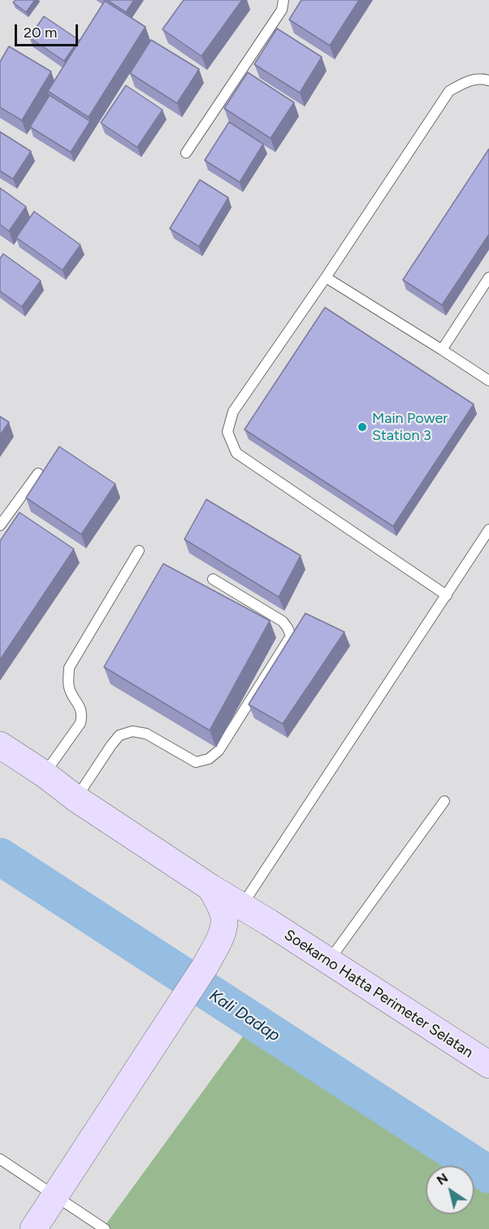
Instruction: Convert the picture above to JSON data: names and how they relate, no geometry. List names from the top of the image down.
{
  "streets": {
    "main road": ["Soekarno Hatta Perimeter Selatan"]
  },
  "water": ["Kali Dadap"],
  "places": ["Main Power Station 3"],
  "scale_bar": "20 m",
  "north": "top left"
}
